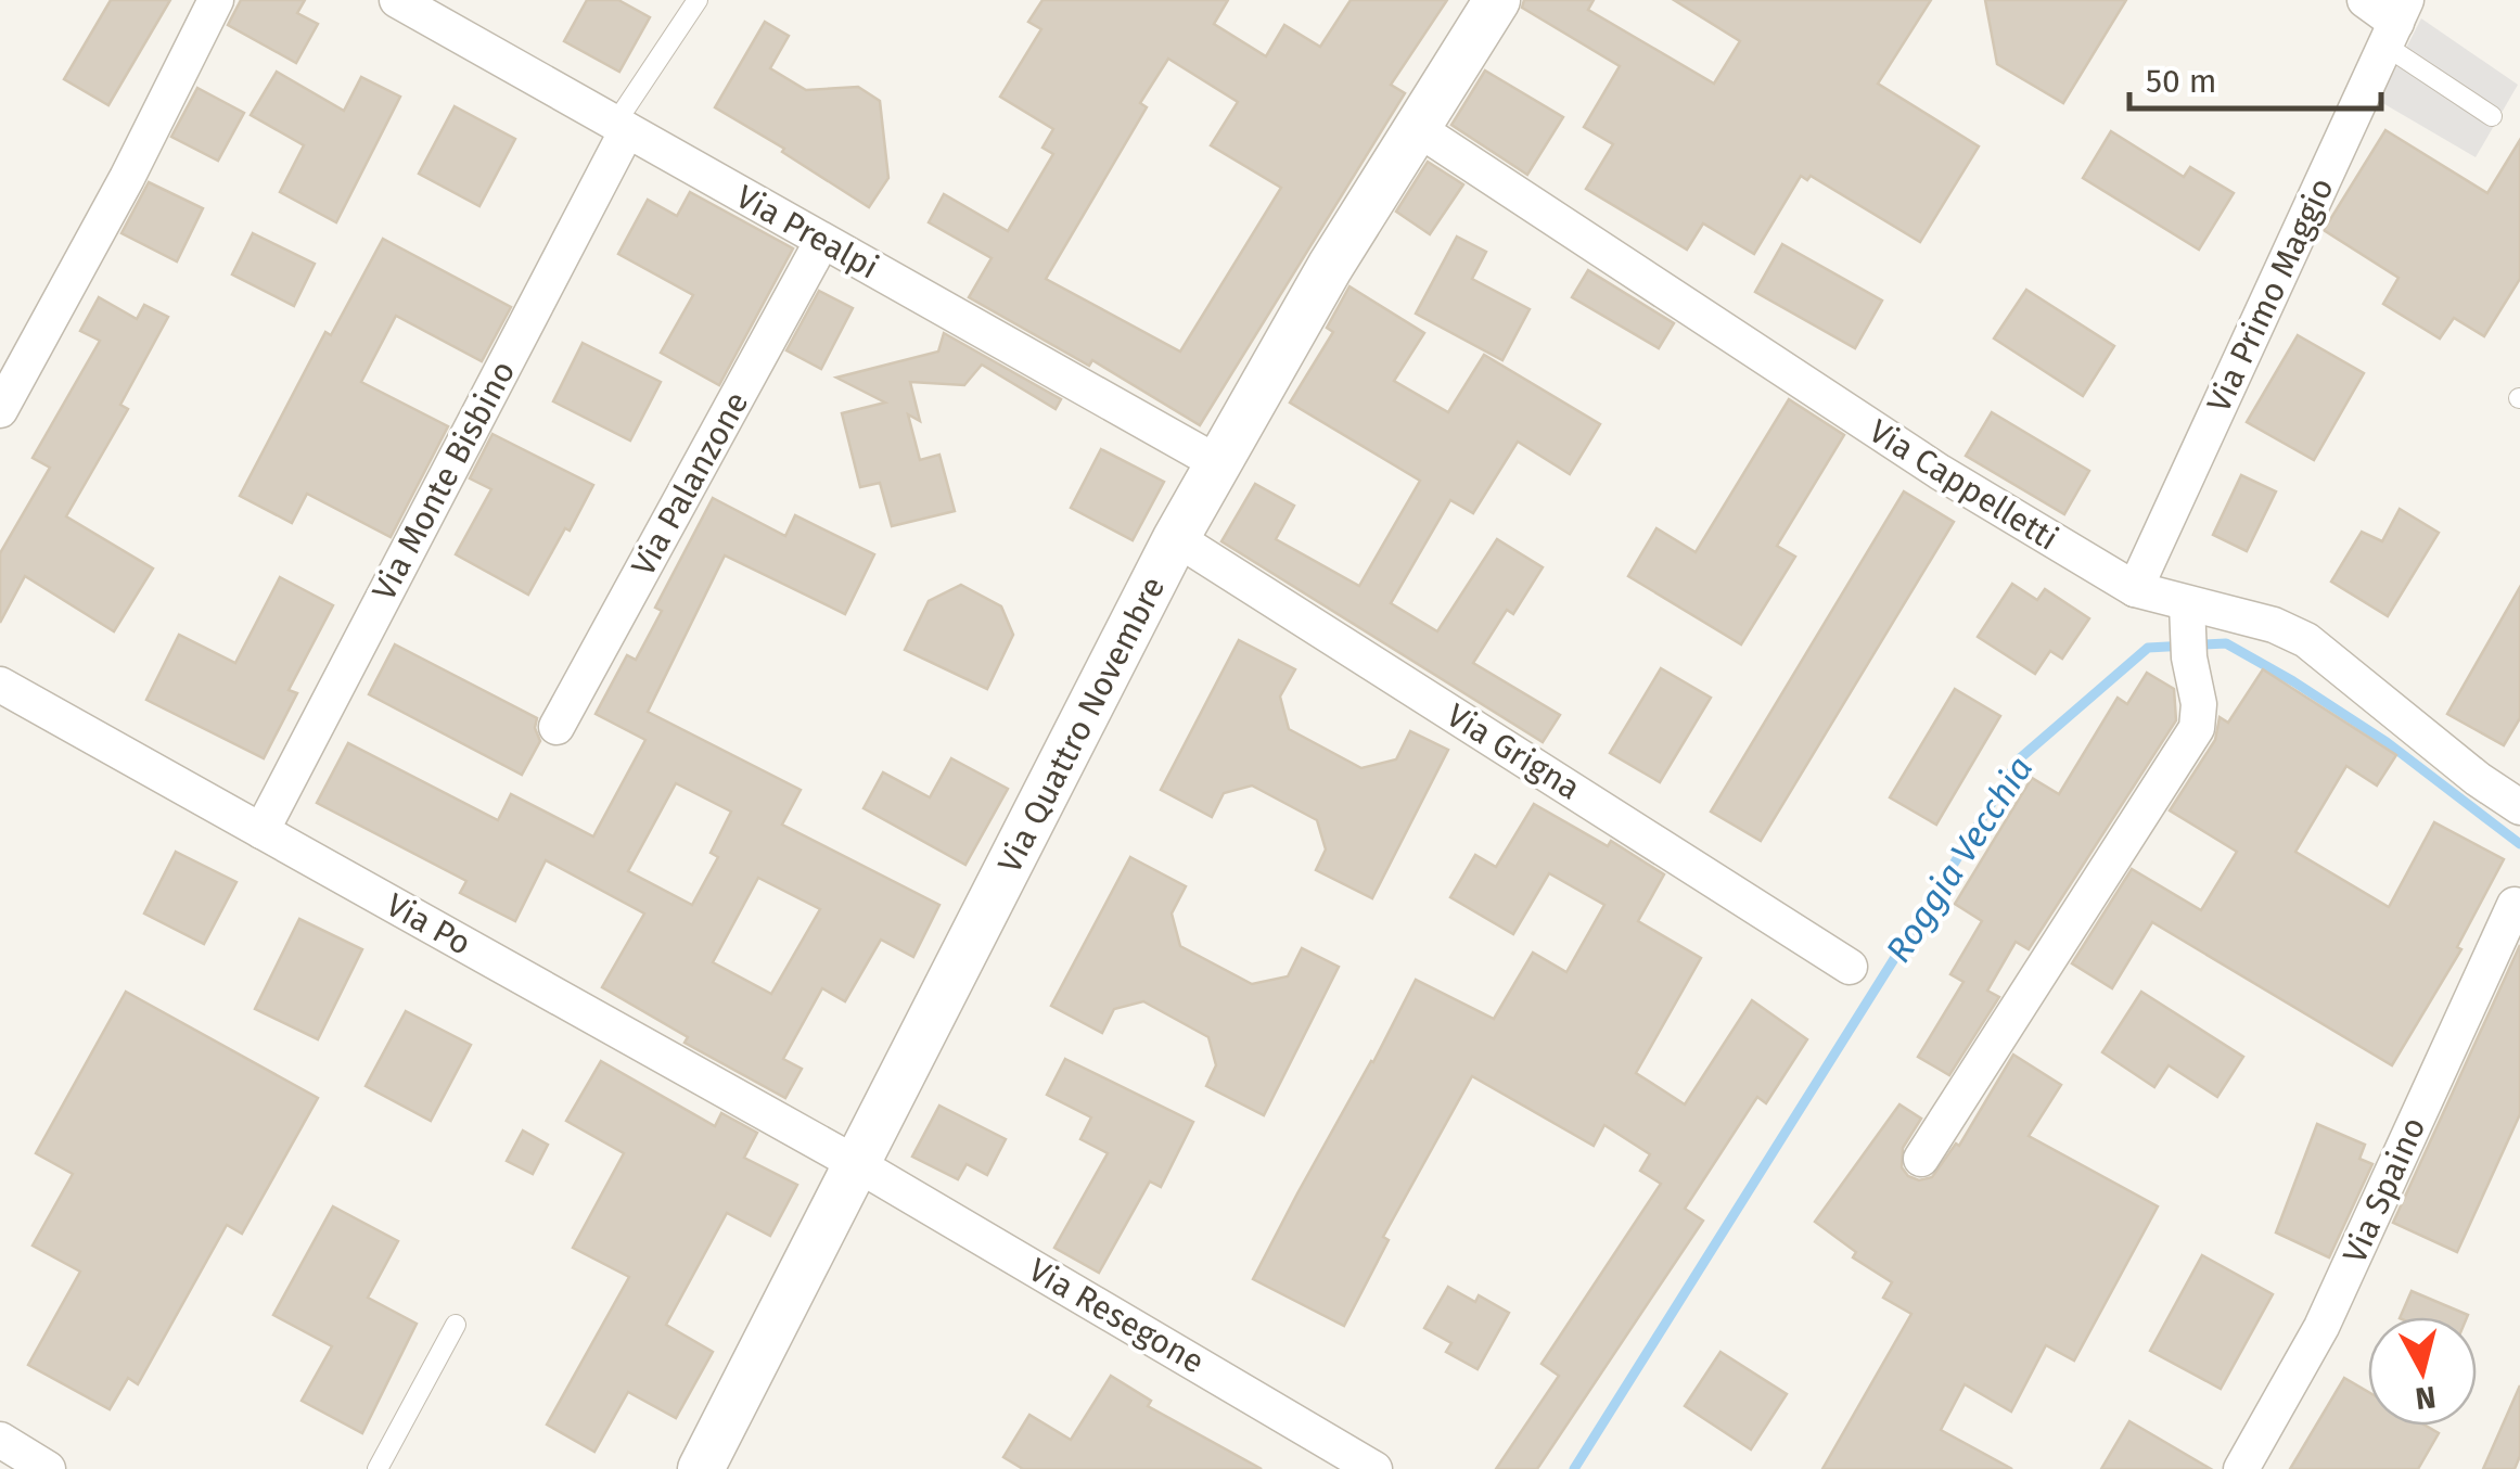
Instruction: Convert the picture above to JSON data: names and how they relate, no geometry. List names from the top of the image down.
{
  "streets": {
    "street": [
      "Via Prealpi",
      "Via Primo Maggio",
      "Via Monte Bisbino",
      "Via Palanzone",
      "Via Cappelletti",
      "Via Quattro Novembre",
      "Via Grigna",
      "Via Po",
      "Via Spaino",
      "Via Resegone"
    ]
  },
  "crossings": [
    ["Via Prealpi", "Via Monte Bisbino"],
    ["Via Prealpi", "Via Palanzone"],
    ["Via Prealpi", "Via Quattro Novembre"],
    ["Via Primo Maggio", "Via Cappelletti"],
    ["Via Monte Bisbino", "Via Po"],
    ["Via Cappelletti", "Via Quattro Novembre"],
    ["Via Quattro Novembre", "Via Grigna"],
    ["Via Quattro Novembre", "Via Po"],
    ["Via Quattro Novembre", "Via Resegone"],
    ["Via Po", "Via Resegone"]
  ],
  "water": ["Roggia Vecchia"],
  "scale_bar": "50 m",
  "north": "bottom"
}
